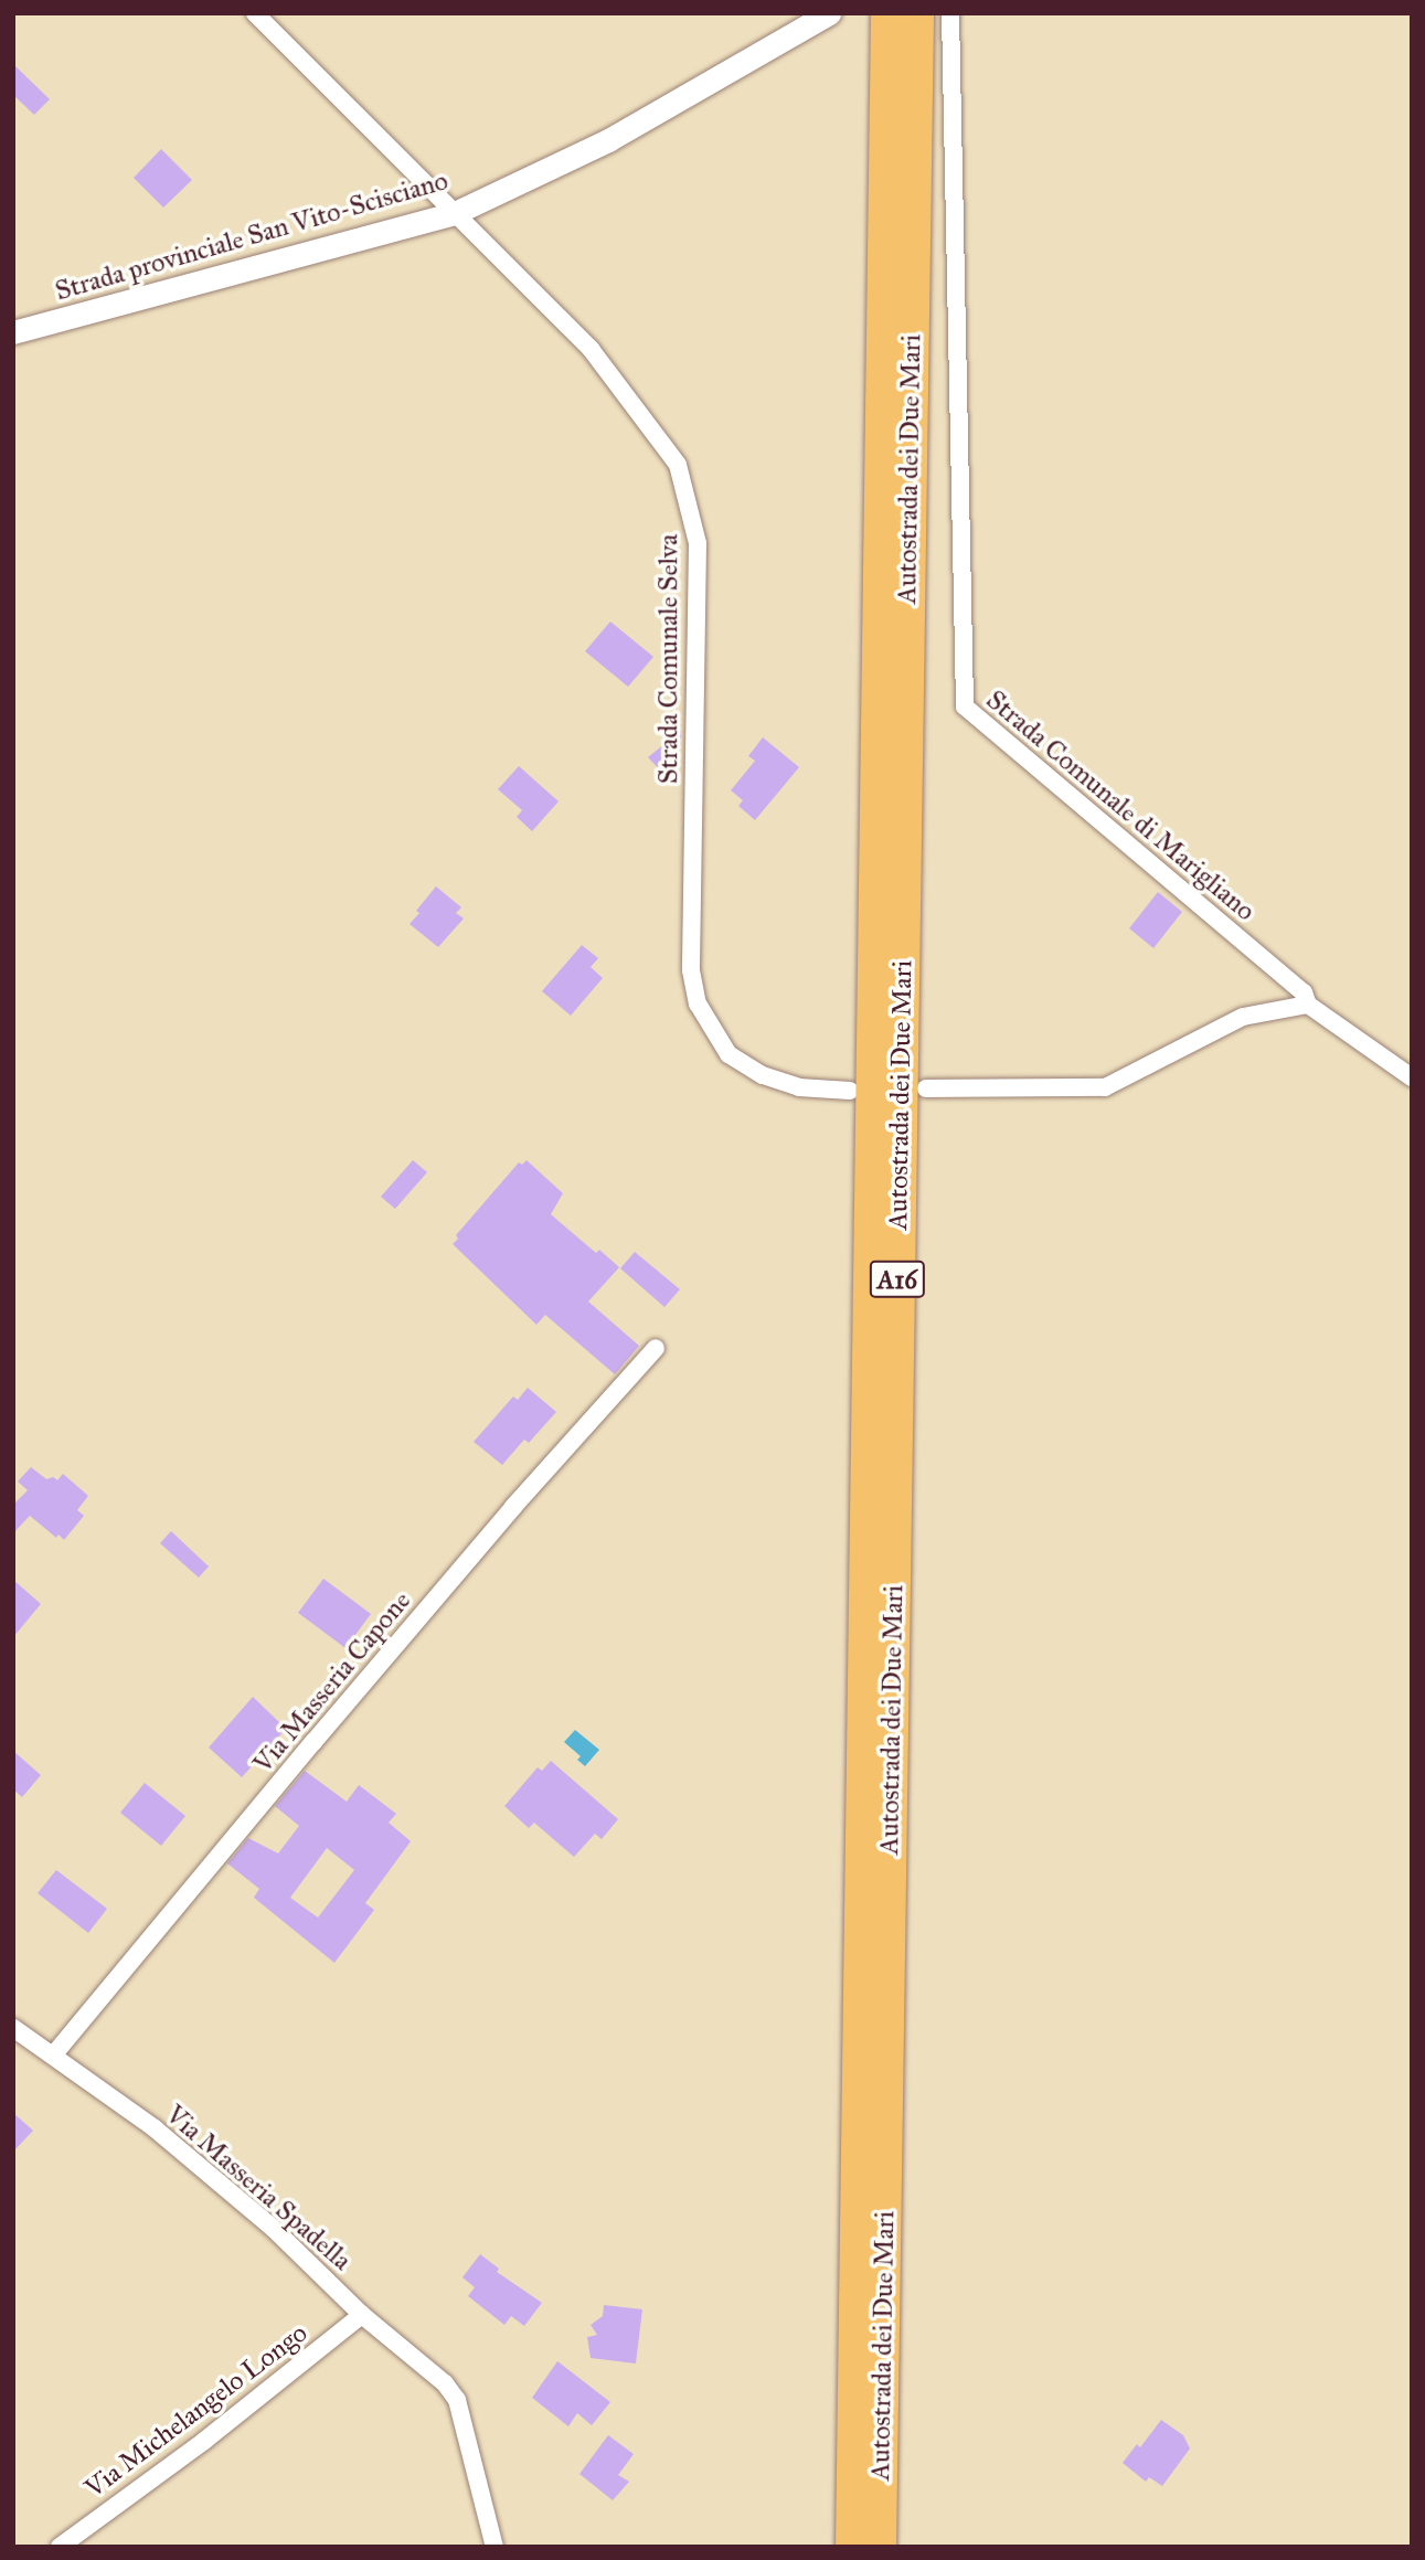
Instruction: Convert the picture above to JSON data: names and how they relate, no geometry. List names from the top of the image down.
{
  "streets": {
    "highway": ["Autostrada dei Due Mari", "A16"],
    "street": [
      "Strada provinciale San Vito-Scisciano",
      "Strada Comunale Selva",
      "Strada Comunale di Marigliano",
      "Via Masseria Capone",
      "Via Masseria Spadella",
      "Via Michelangelo Longo"
    ]
  },
  "crossings": [
    ["Strada provinciale San Vito-Scisciano", "Strada Comunale Selva"],
    ["Via Masseria Capone", "Via Masseria Spadella"],
    ["Via Masseria Spadella", "Via Michelangelo Longo"]
  ]
}
